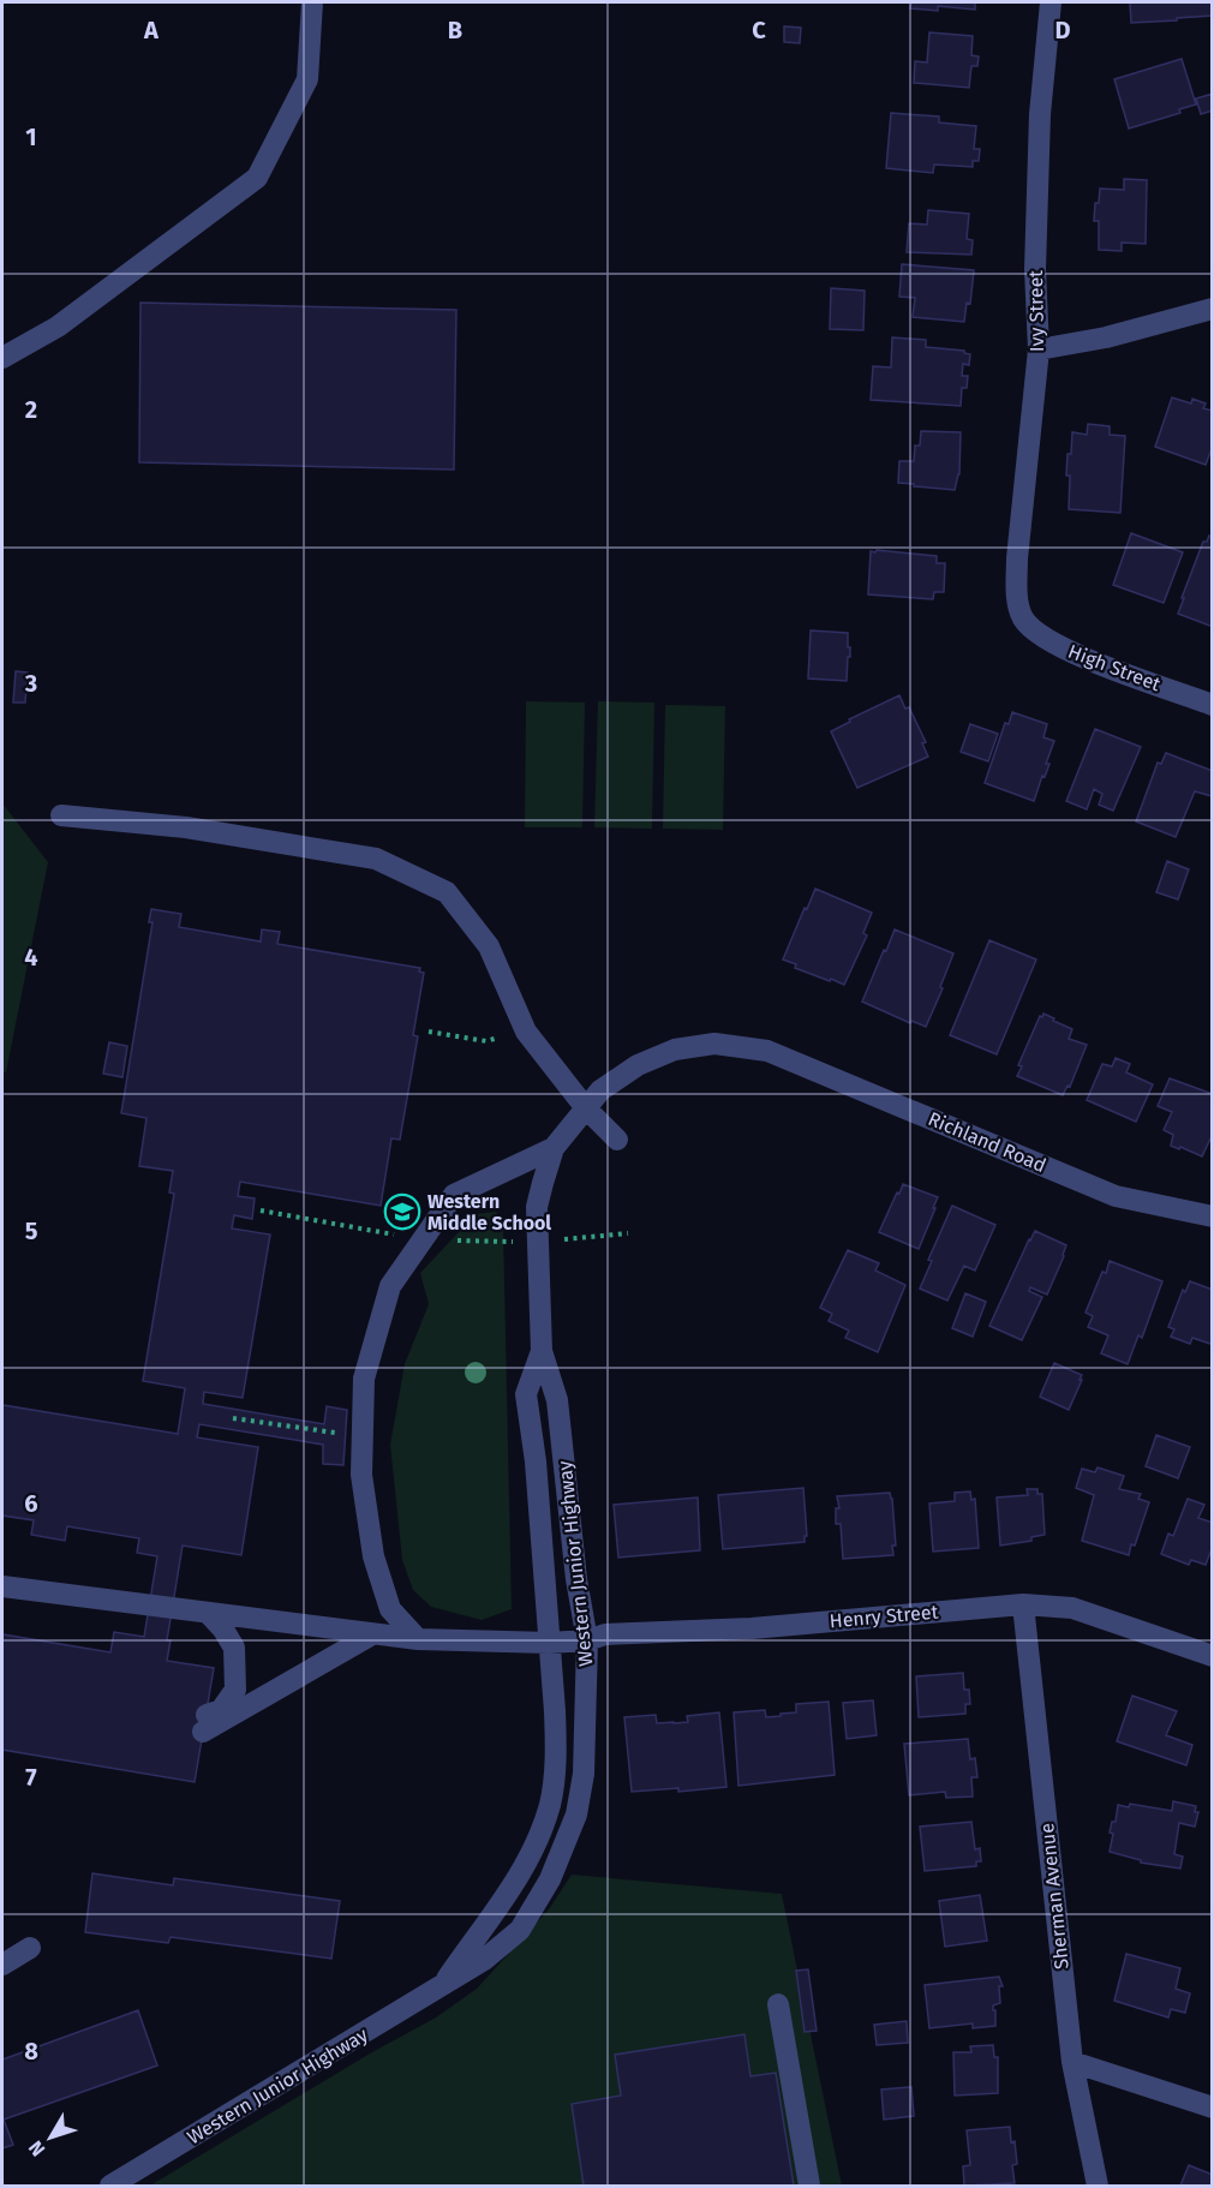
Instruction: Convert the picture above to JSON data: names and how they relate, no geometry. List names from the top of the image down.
{
  "streets": {
    "street": [
      "Ivy Street",
      "High Street",
      "Richland Road",
      "Western Junior Highway",
      "Henry Street",
      "Sherman Avenue"
    ]
  },
  "crossings": [
    ["Ivy Street", "High Street"],
    ["Richland Road", "Western Junior Highway"],
    ["Western Junior Highway", "Henry Street"],
    ["Henry Street", "Sherman Avenue"]
  ],
  "places": {
    "school or university": ["Western Middle School"]
  },
  "north": "bottom left",
  "grid": {
    "columns": [
      "A",
      "B",
      "C",
      "D"
    ],
    "rows": [
      "1",
      "2",
      "3",
      "4",
      "5",
      "6",
      "7",
      "8"
    ]
  }
}
